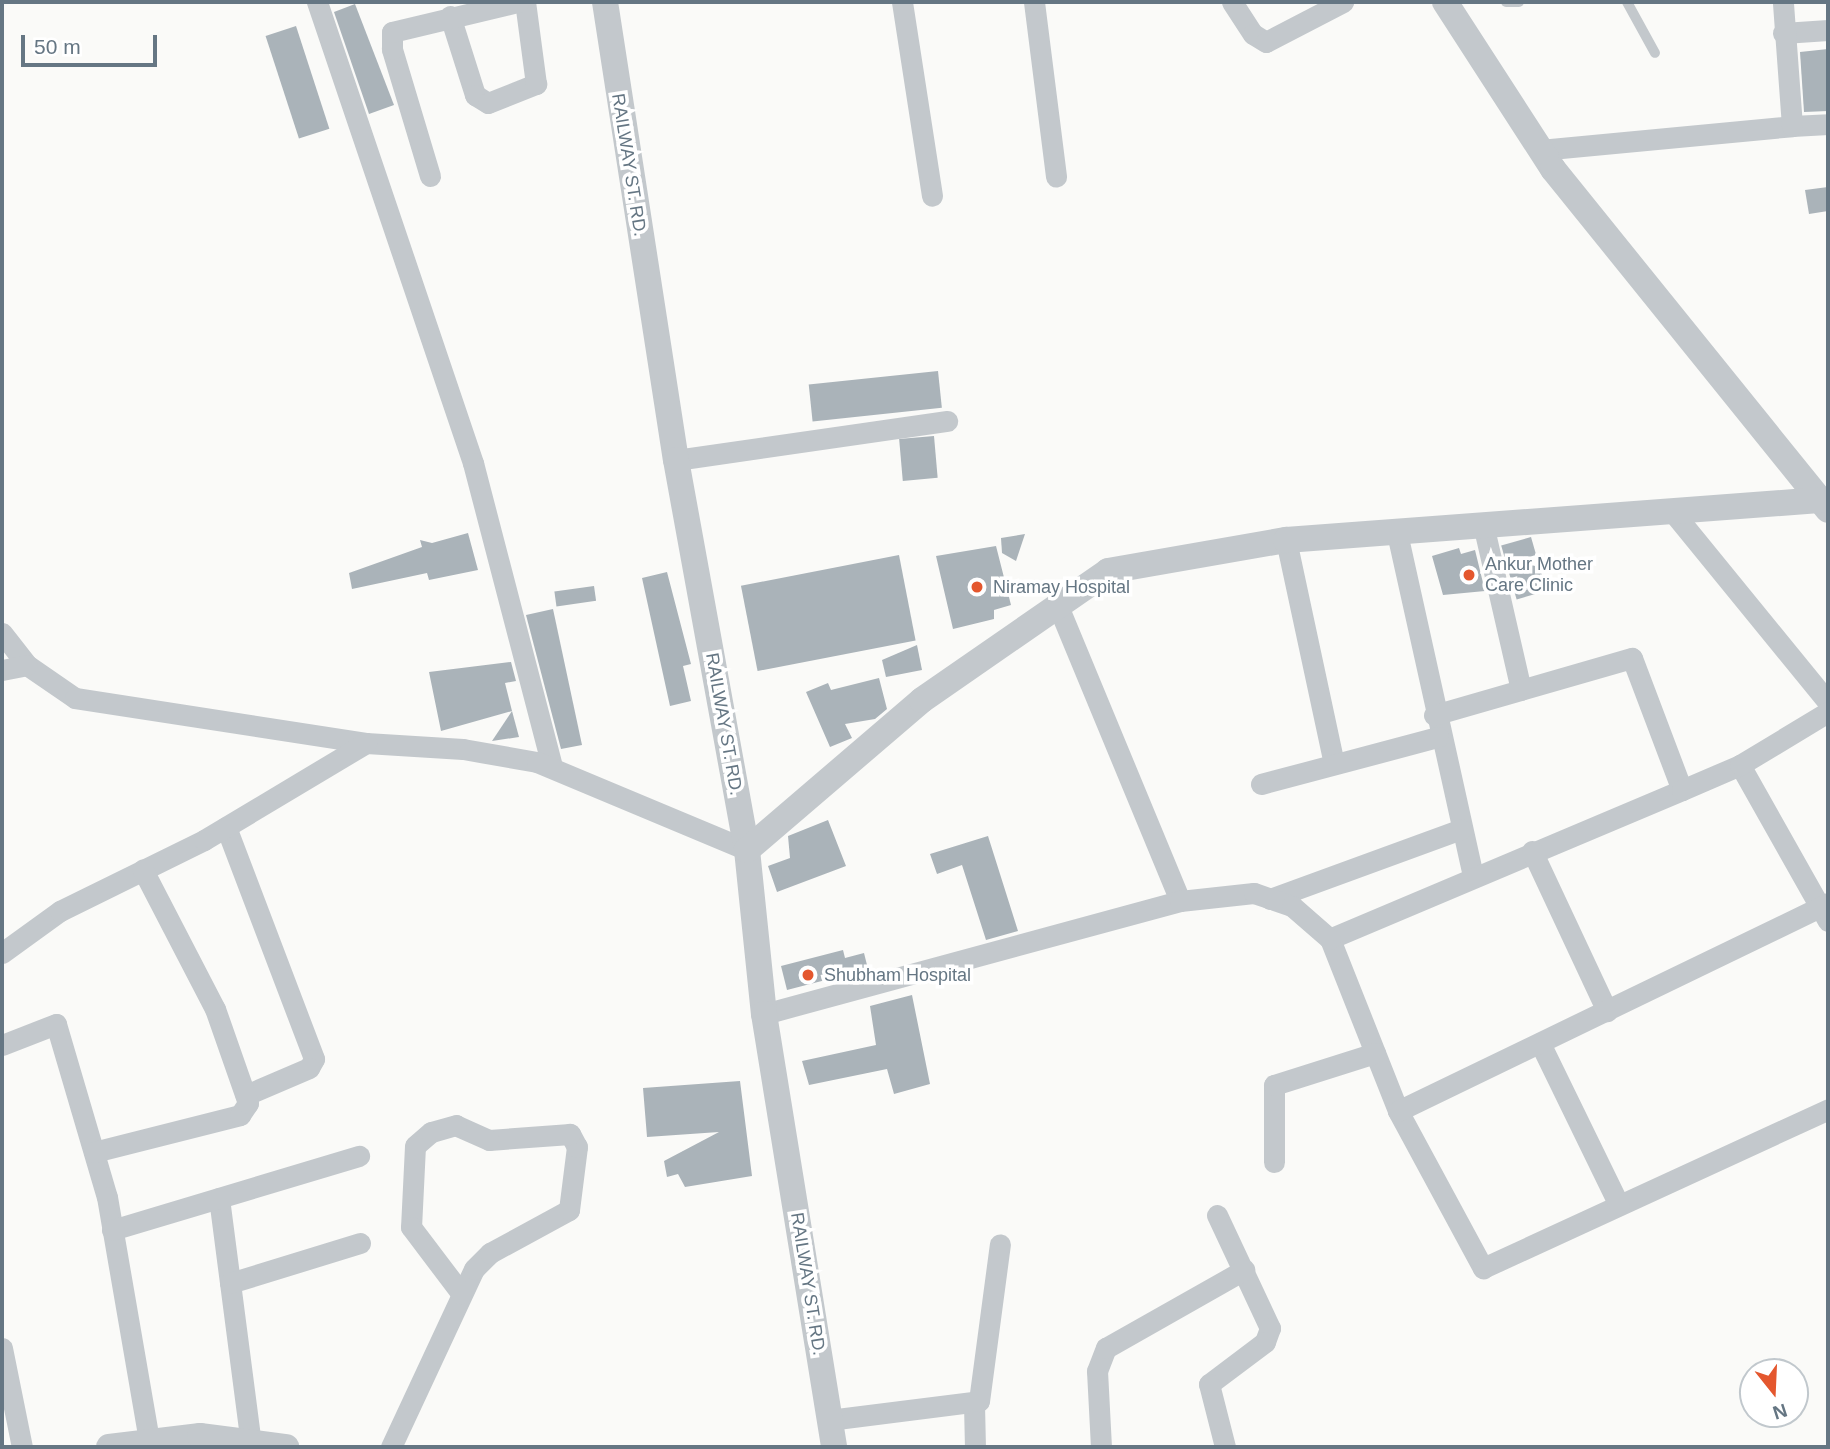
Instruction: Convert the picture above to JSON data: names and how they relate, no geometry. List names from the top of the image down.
{
  "streets": {
    "street": ["RAILWAY ST. RD."]
  },
  "places": ["Ankur Mother Care Clinic", "Niramay Hospital", "Shubham Hospital"],
  "scale_bar": "50 m",
  "north": "bottom"
}
